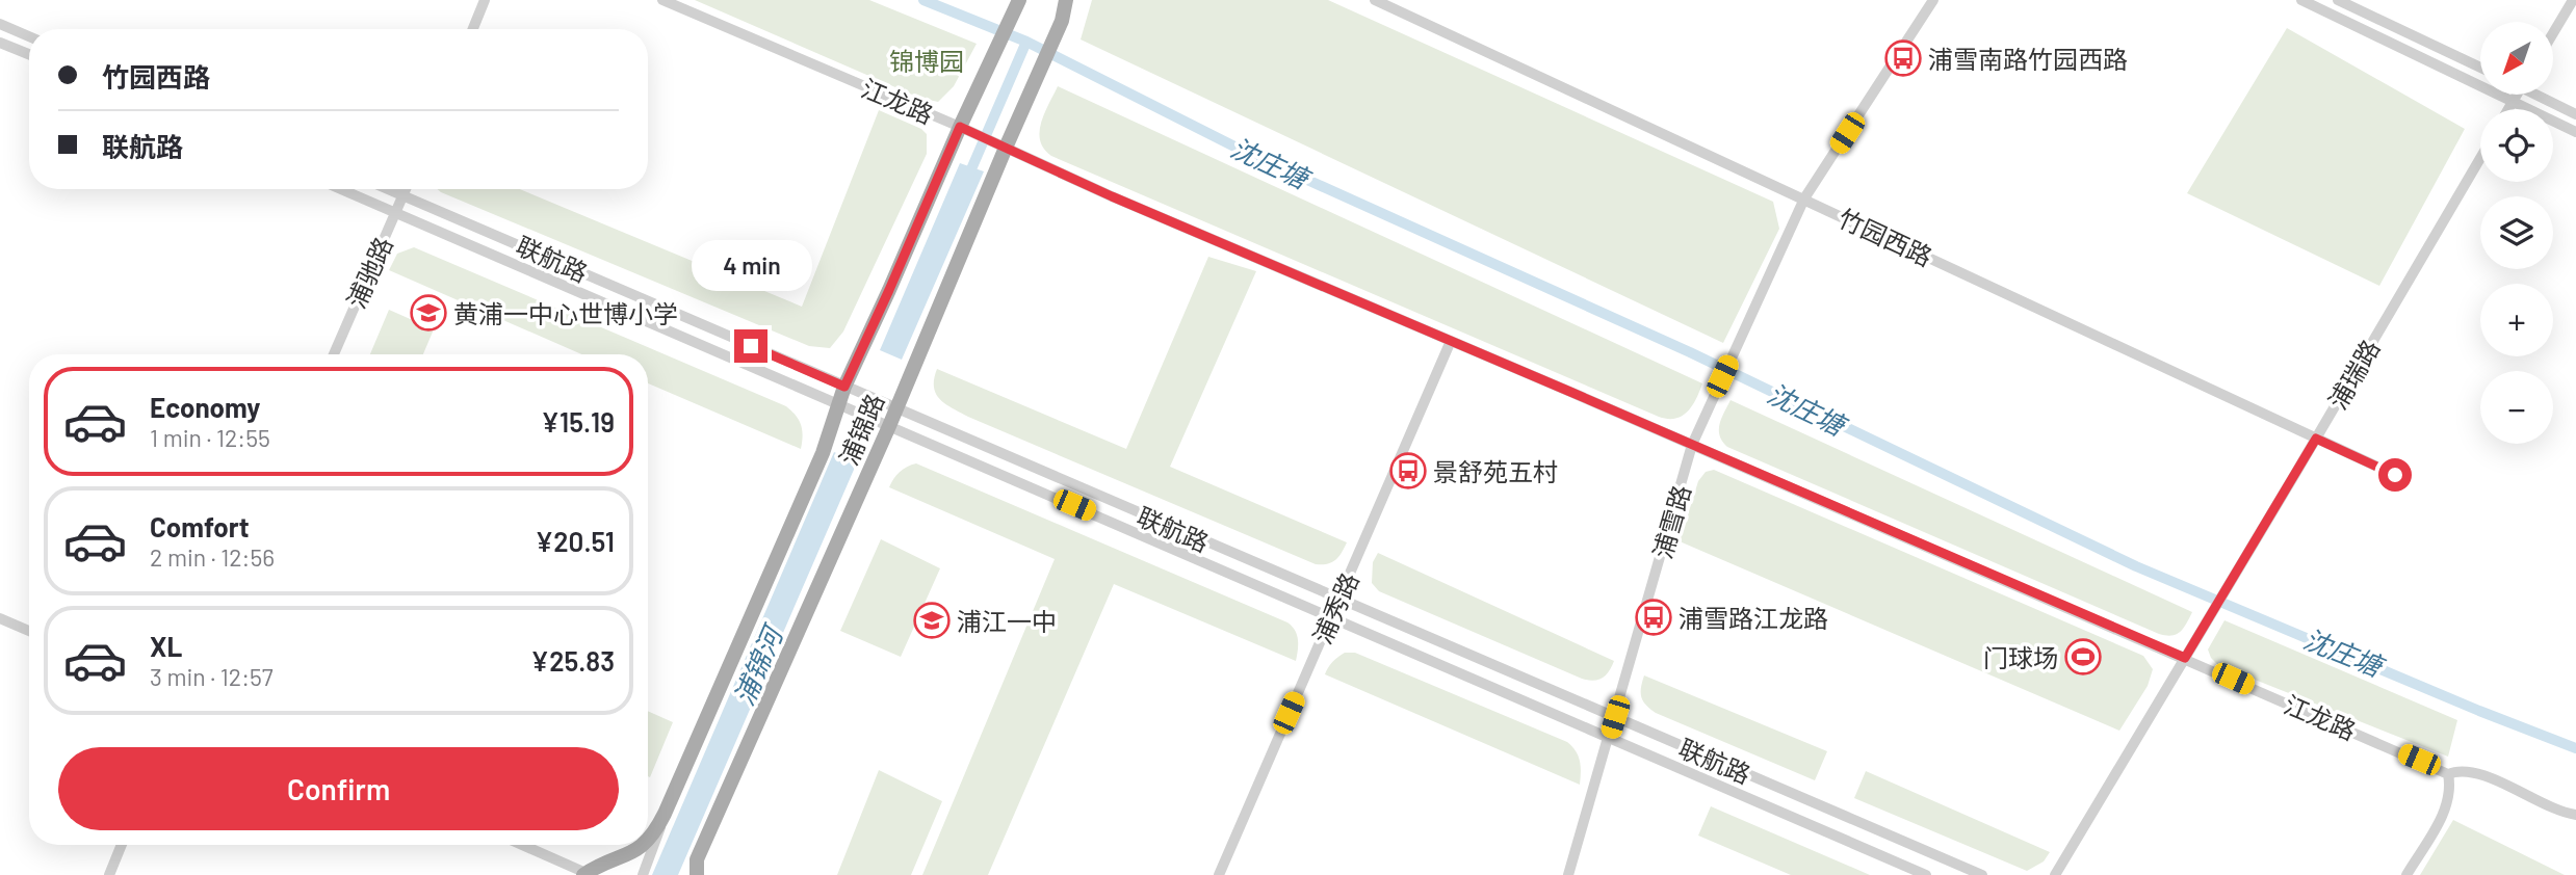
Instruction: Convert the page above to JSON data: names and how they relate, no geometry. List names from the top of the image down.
{
  "streets": {
    "main road": ["浦锦路"],
    "street": [
      "江龙路",
      "竹园西路",
      "联航路",
      "浦驰路",
      "浦瑞路",
      "浦雪路",
      "浦秀路"
    ]
  },
  "crossings": [
    ["江龙路", "浦瑞路"],
    ["江龙路", "浦锦路"],
    ["江龙路", "浦雪路"],
    ["江龙路", "浦秀路"],
    ["竹园西路", "浦瑞路"],
    ["竹园西路", "浦雪路"],
    ["联航路", "浦驰路"],
    ["联航路", "浦锦路"],
    ["联航路", "浦雪路"],
    ["联航路", "浦秀路"]
  ],
  "water": ["沈庄塘", "浦锦河"],
  "parks": ["锦博园"],
  "places": {
    "bus stop": ["浦雪南路竹园西路", "景舒苑五村", "浦雪路江龙路"],
    "school or university": ["黄浦一中心世博小学", "浦江一中"],
    "sports": ["门球场"]
  },
  "north": "bottom left",
  "page": {
    "map_buttons": ["+", "−"],
    "banner": ["竹园西路", "联航路"],
    "bubble": "4 min",
    "list": [
      {
        "name": "Economy",
        "note": "1 min · 12:55",
        "value": "¥15.19"
      },
      {
        "name": "Comfort",
        "note": "2 min · 12:56",
        "value": "¥20.51"
      },
      {
        "name": "XL",
        "note": "3 min · 12:57",
        "value": "¥25.83"
      }
    ],
    "buttons": "Confirm"
  }
}
